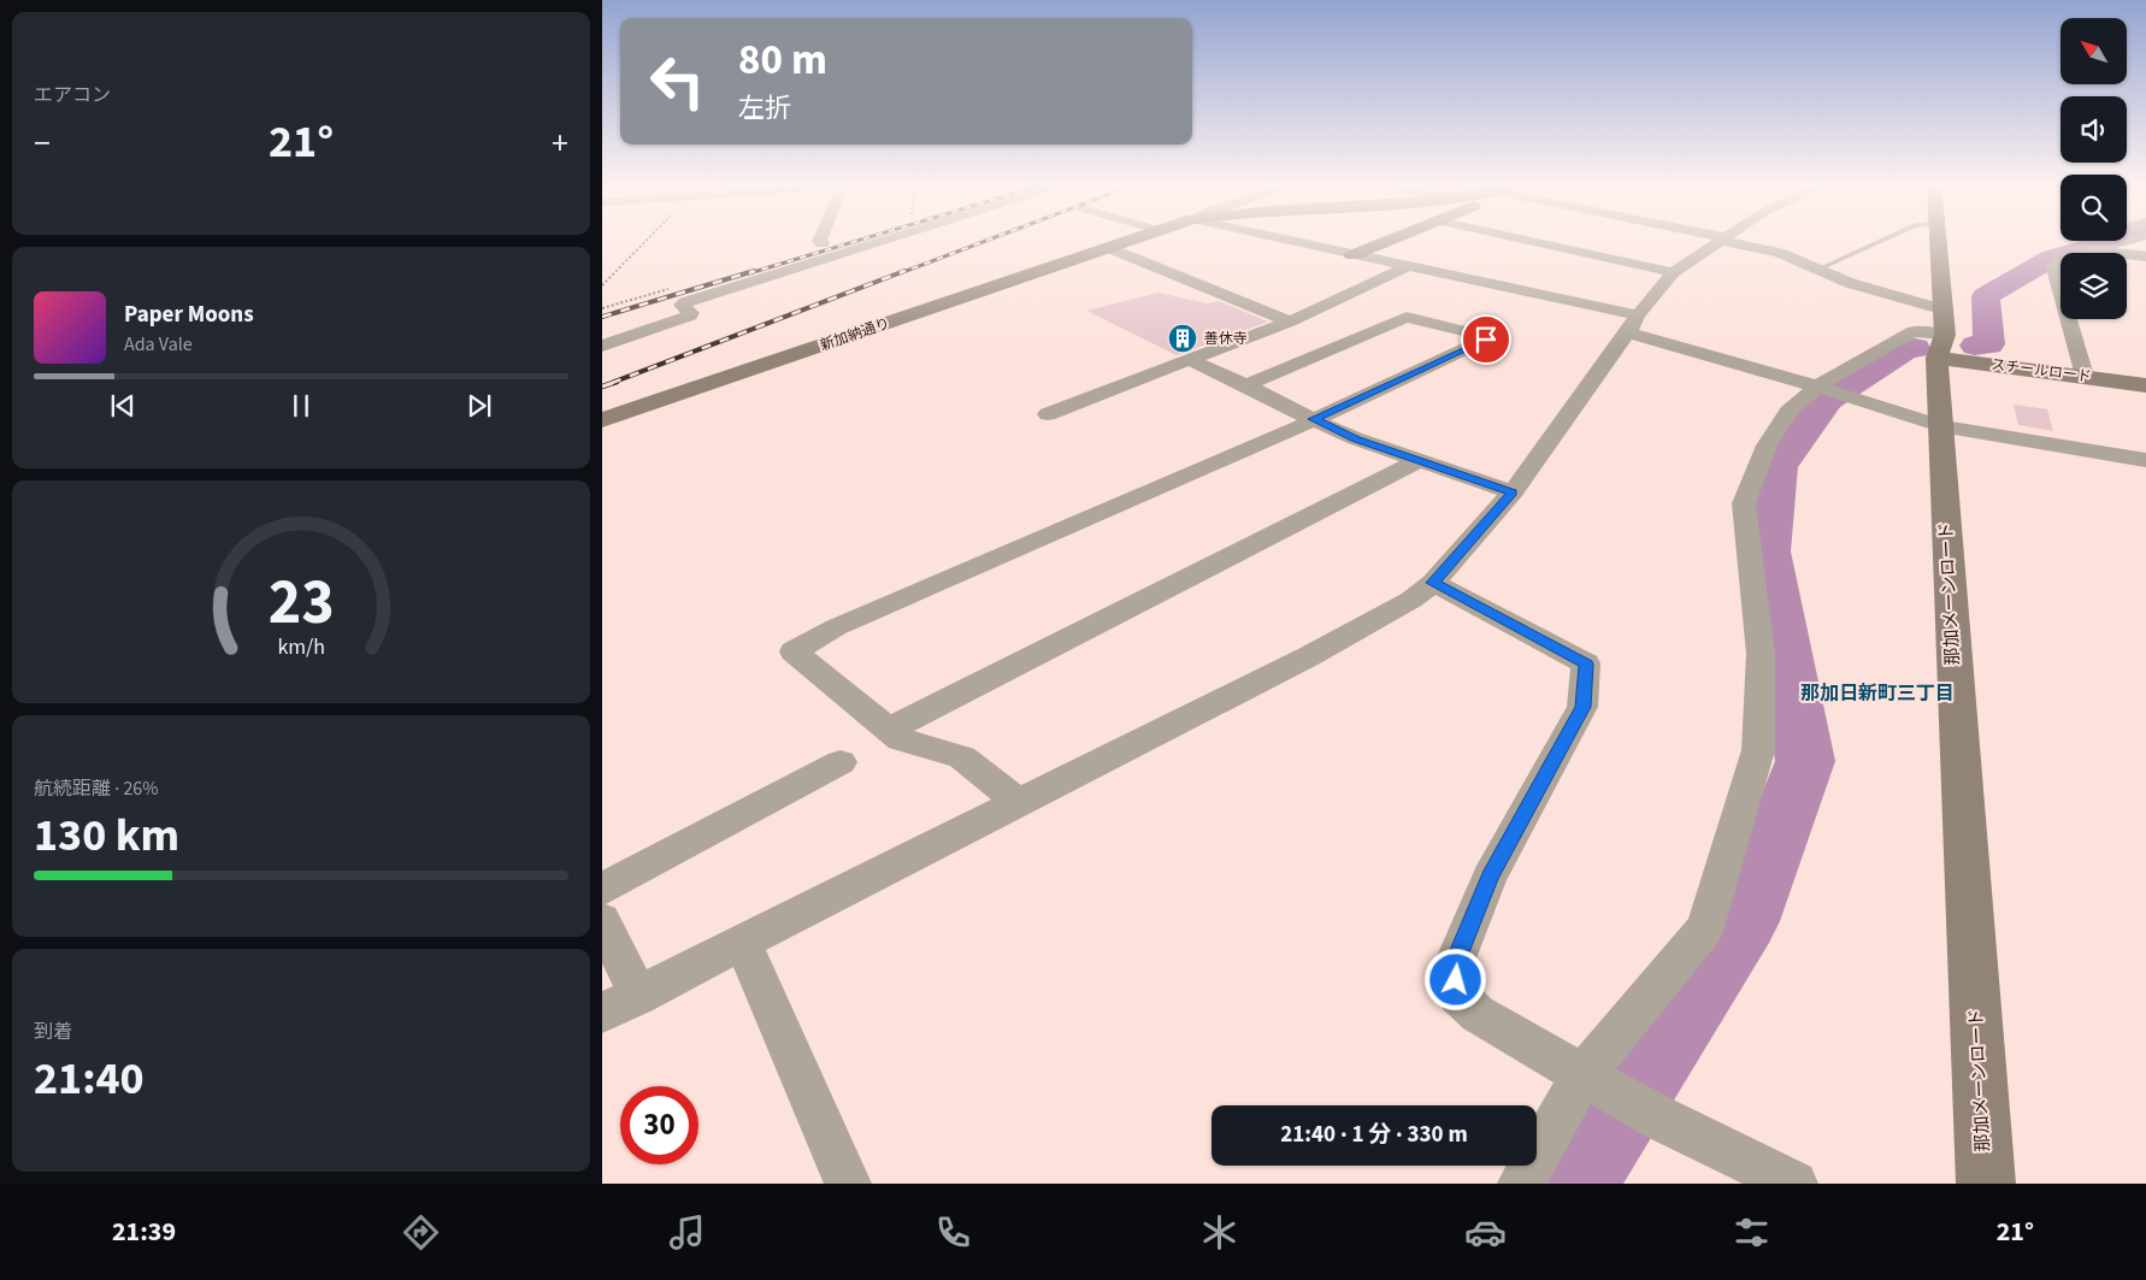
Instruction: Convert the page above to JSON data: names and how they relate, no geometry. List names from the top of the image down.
{
  "streets": {
    "street": ["新加納通り", "スチールロード", "那加メーンロード"]
  },
  "crossings": [
    ["スチールロード", "那加メーンロード"]
  ],
  "districts": ["那加日新町三丁目"],
  "places": {
    "building": ["善休寺"]
  },
  "north": "top left",
  "page": {
    "tile": [
      "エアコン",
      ["航続距離 · 26%", "130 km"],
      ["到着", "21:40"]
    ],
    "turn": ["80 m", "左折"],
    "heat": ["−", "21°", "+"],
    "song": ["Paper Moons", "Ada Vale"],
    "limit": "30",
    "trip": "21:40 · 1 分 · 330 m",
    "tabs": ["21:39", "21°"],
    "gauge": ["23", "km/h"]
  }
}
